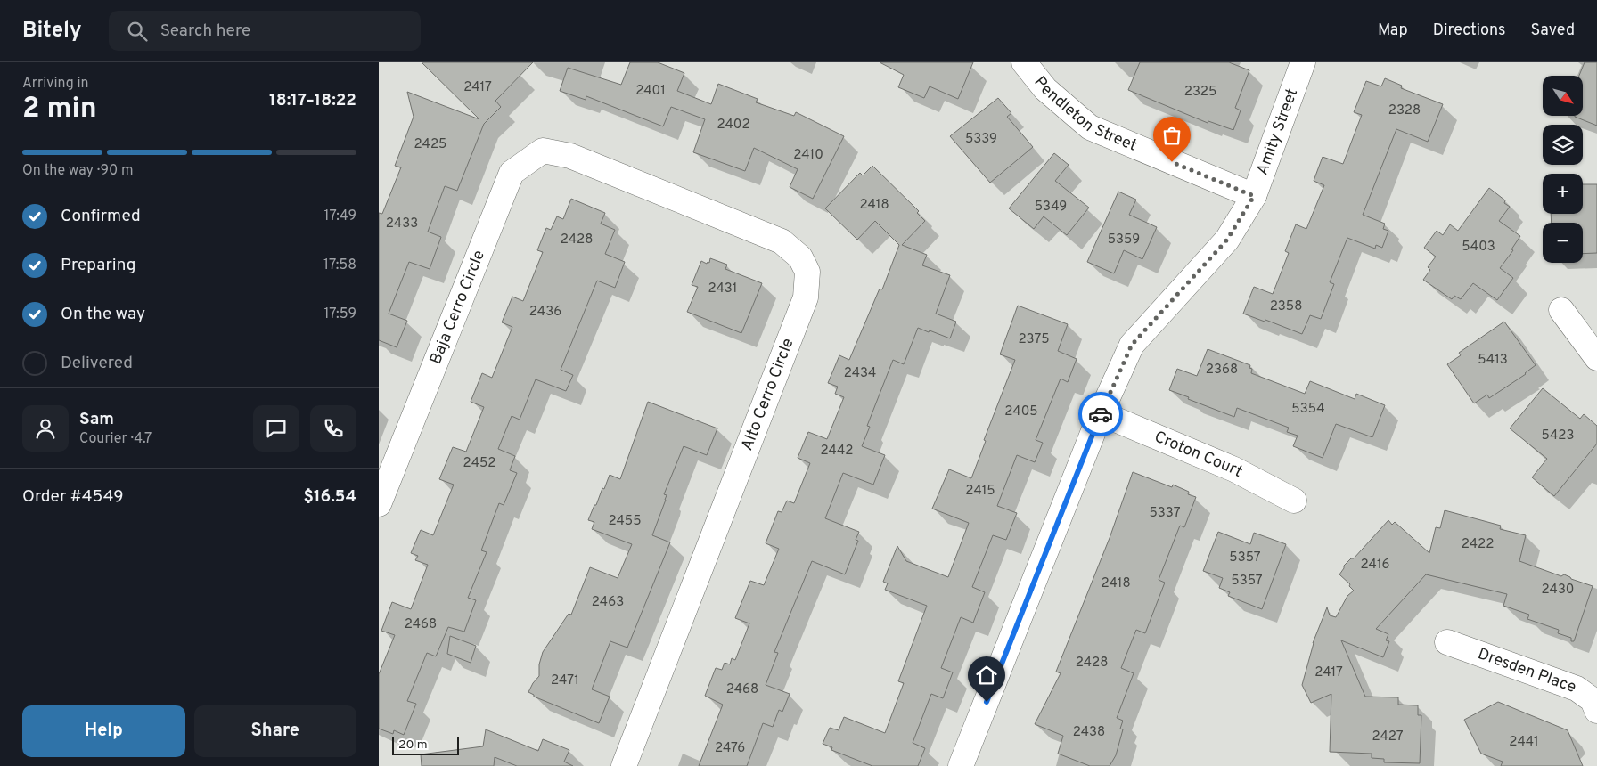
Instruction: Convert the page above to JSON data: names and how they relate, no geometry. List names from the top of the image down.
{
  "streets": {
    "street": [
      "Pendleton Street",
      "Amity Street",
      "Baja Cerro Circle",
      "Alto Cerro Circle",
      "Croton Court",
      "Dresden Place"
    ]
  },
  "crossings": [
    ["Pendleton Street", "Amity Street"],
    ["Amity Street", "Croton Court"],
    ["Baja Cerro Circle", "Alto Cerro Circle"]
  ],
  "house_numbers": [
    "2417",
    "2401",
    "2325",
    "2328",
    "2402",
    "5339",
    "2425",
    "2410",
    "2418",
    "5349",
    "2433",
    "2428",
    "5359",
    "5403",
    "2431",
    "2358",
    "2436",
    "2375",
    "5413",
    "2368",
    "2434",
    "5354",
    "2405",
    "5423",
    "2442",
    "2452",
    "2415",
    "5337",
    "2455",
    "2422",
    "5357",
    "2416",
    "5357",
    "2418",
    "2430",
    "2463",
    "2468",
    "2428",
    "2417",
    "2471",
    "2468",
    "2438",
    "2427",
    "2441",
    "2476"
  ],
  "scale_bar": "20 m",
  "north": "bottom right",
  "page": {
    "header": "Bitely",
    "search": "Search here",
    "nav": ["Map", "Directions", "Saved"],
    "heading": ["2 min", "Arriving in", "18:17–18:22"],
    "panel": [
      "Sam",
      "Courier · 4.7",
      "Order #4549",
      "$16.54"
    ],
    "map_buttons": ["+", "−"],
    "bar": "On the way · 90 m",
    "list": [
      ["Confirmed", "17:49"],
      ["Preparing", "17:58"],
      ["On the way", "17:59"],
      "Delivered"
    ],
    "buttons": ["Help", "Share"],
    "scale": "20 m"
  }
}
